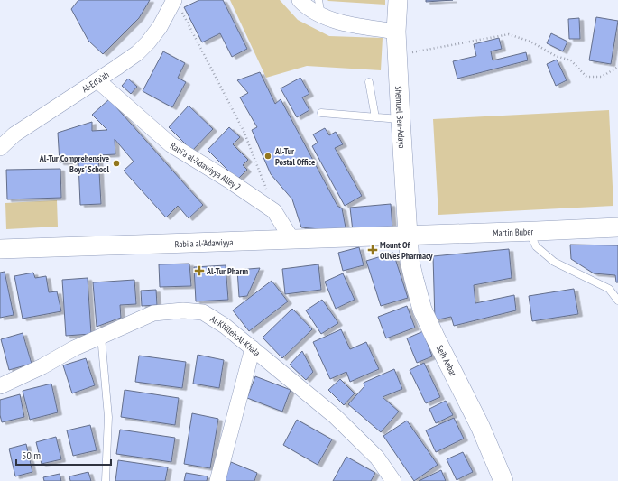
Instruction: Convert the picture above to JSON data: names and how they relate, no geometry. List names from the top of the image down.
{
  "streets": {
    "street": [
      "Al-Ed'a'ah",
      "Shemuel Ben-Adaya",
      "Rabiʼa al-'Adawiyya Alley 2",
      "Martin Buber",
      "Rabiʼa al-'Adawiyya",
      "Al-Khilleh;Al-Khala",
      "Seih Anbar"
    ]
  },
  "crossings": [
    ["Al-Ed'a'ah", "Rabiʼa al-'Adawiyya Alley 2"],
    ["Shemuel Ben-Adaya", "Martin Buber"],
    ["Shemuel Ben-Adaya", "Rabiʼa al-'Adawiyya"],
    ["Shemuel Ben-Adaya", "Seih Anbar"],
    ["Rabiʼa al-'Adawiyya Alley 2", "Rabiʼa al-'Adawiyya"],
    ["Martin Buber", "Rabiʼa al-'Adawiyya"],
    ["Martin Buber", "Seih Anbar"],
    ["Rabiʼa al-'Adawiyya", "Seih Anbar"]
  ],
  "places": {
    "other": ["Al-Tur Postal Office", "Al-Tur Comprehensive Boys' School"],
    "health": ["Mount Of Olives Pharmacy", "Al-Tur Pharm"]
  },
  "scale_bar": "50 m"
}
